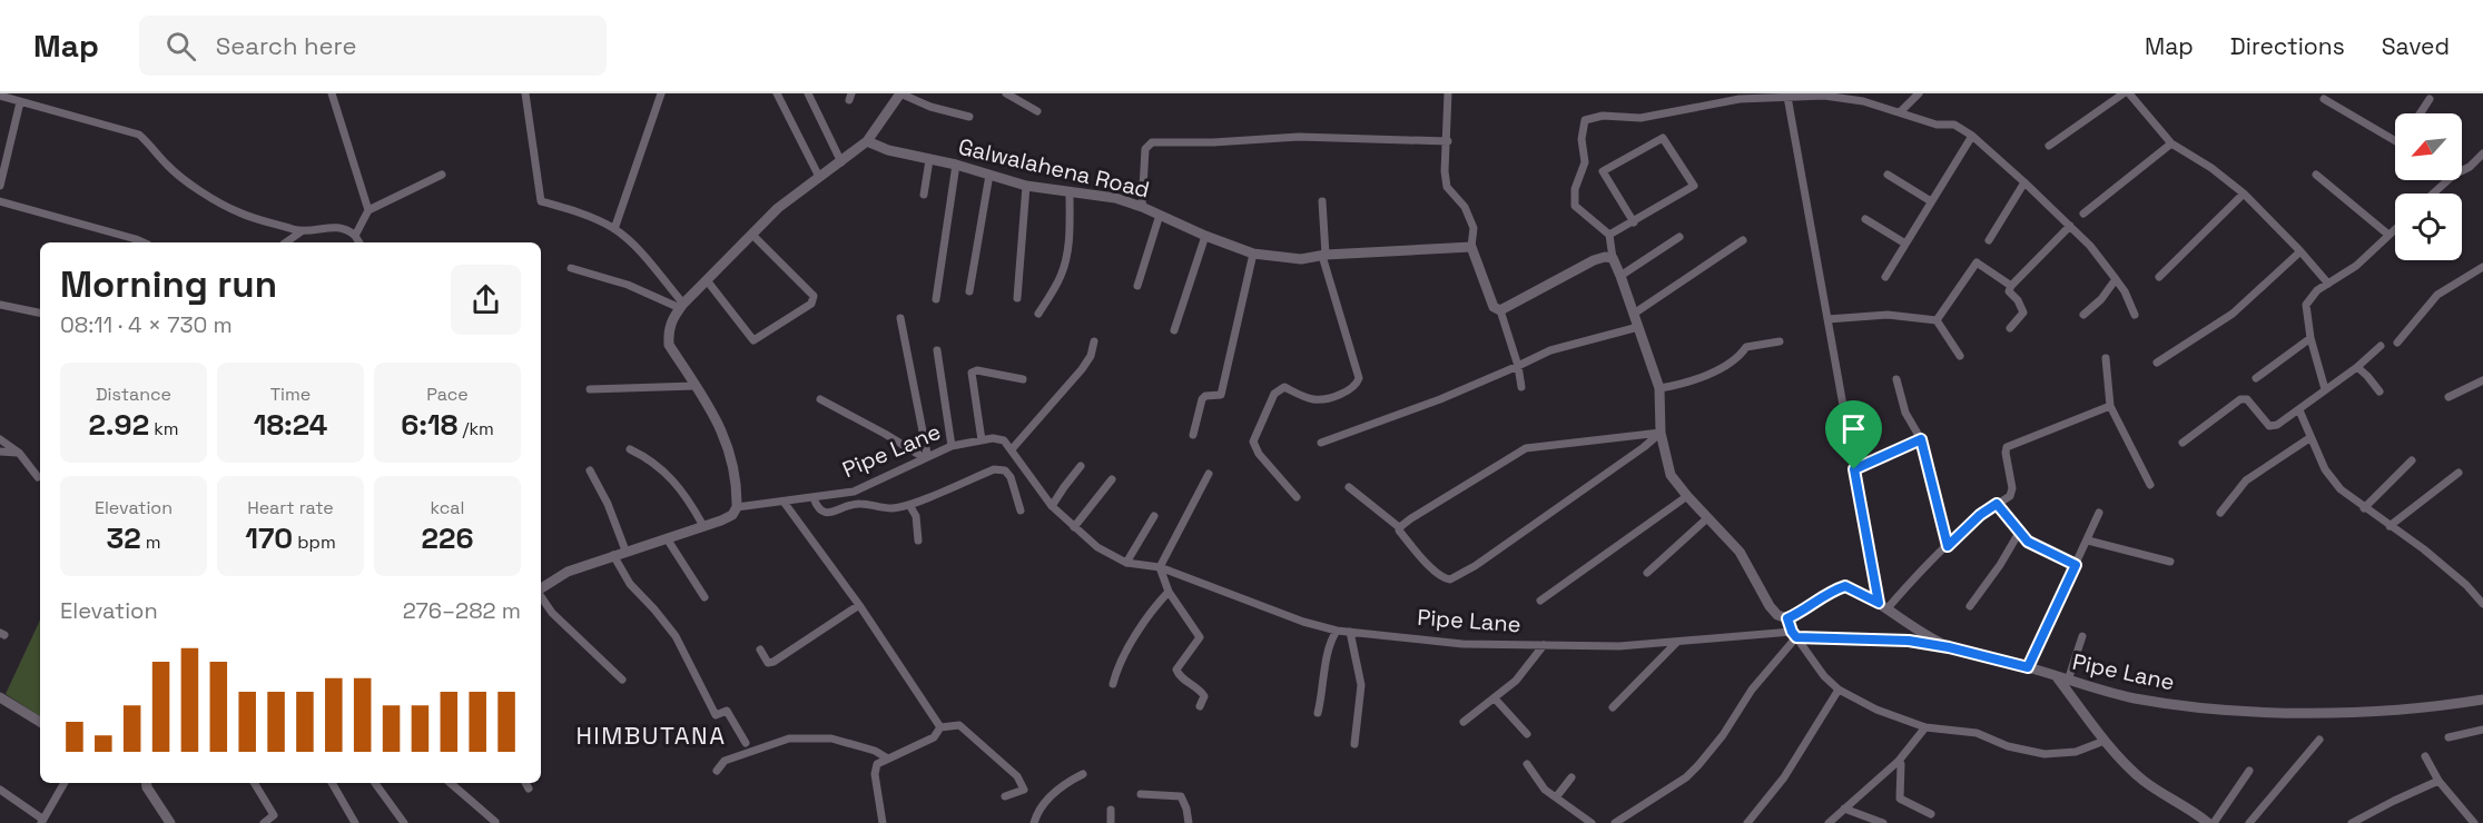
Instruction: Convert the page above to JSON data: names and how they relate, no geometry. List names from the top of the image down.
{
  "streets": {
    "street": ["Galwalahena Road", "Pipe Lane"]
  },
  "districts": ["HIMBUTANA"],
  "north": "bottom left",
  "page": {
    "header": "Map",
    "search": "Search here",
    "nav": ["Map", "Directions", "Saved"],
    "heading": ["Morning run", "08:11 · 4 × 730 m"],
    "stats": [
      ["Distance", "2.92 km"],
      ["Time", "18:24"],
      ["Pace", "6:18 /km"],
      ["Elevation", "32 m"],
      ["Heart rate", "170 bpm"],
      ["kcal", "226"]
    ],
    "chart": ["Elevation", "276–282 m"]
  }
}
